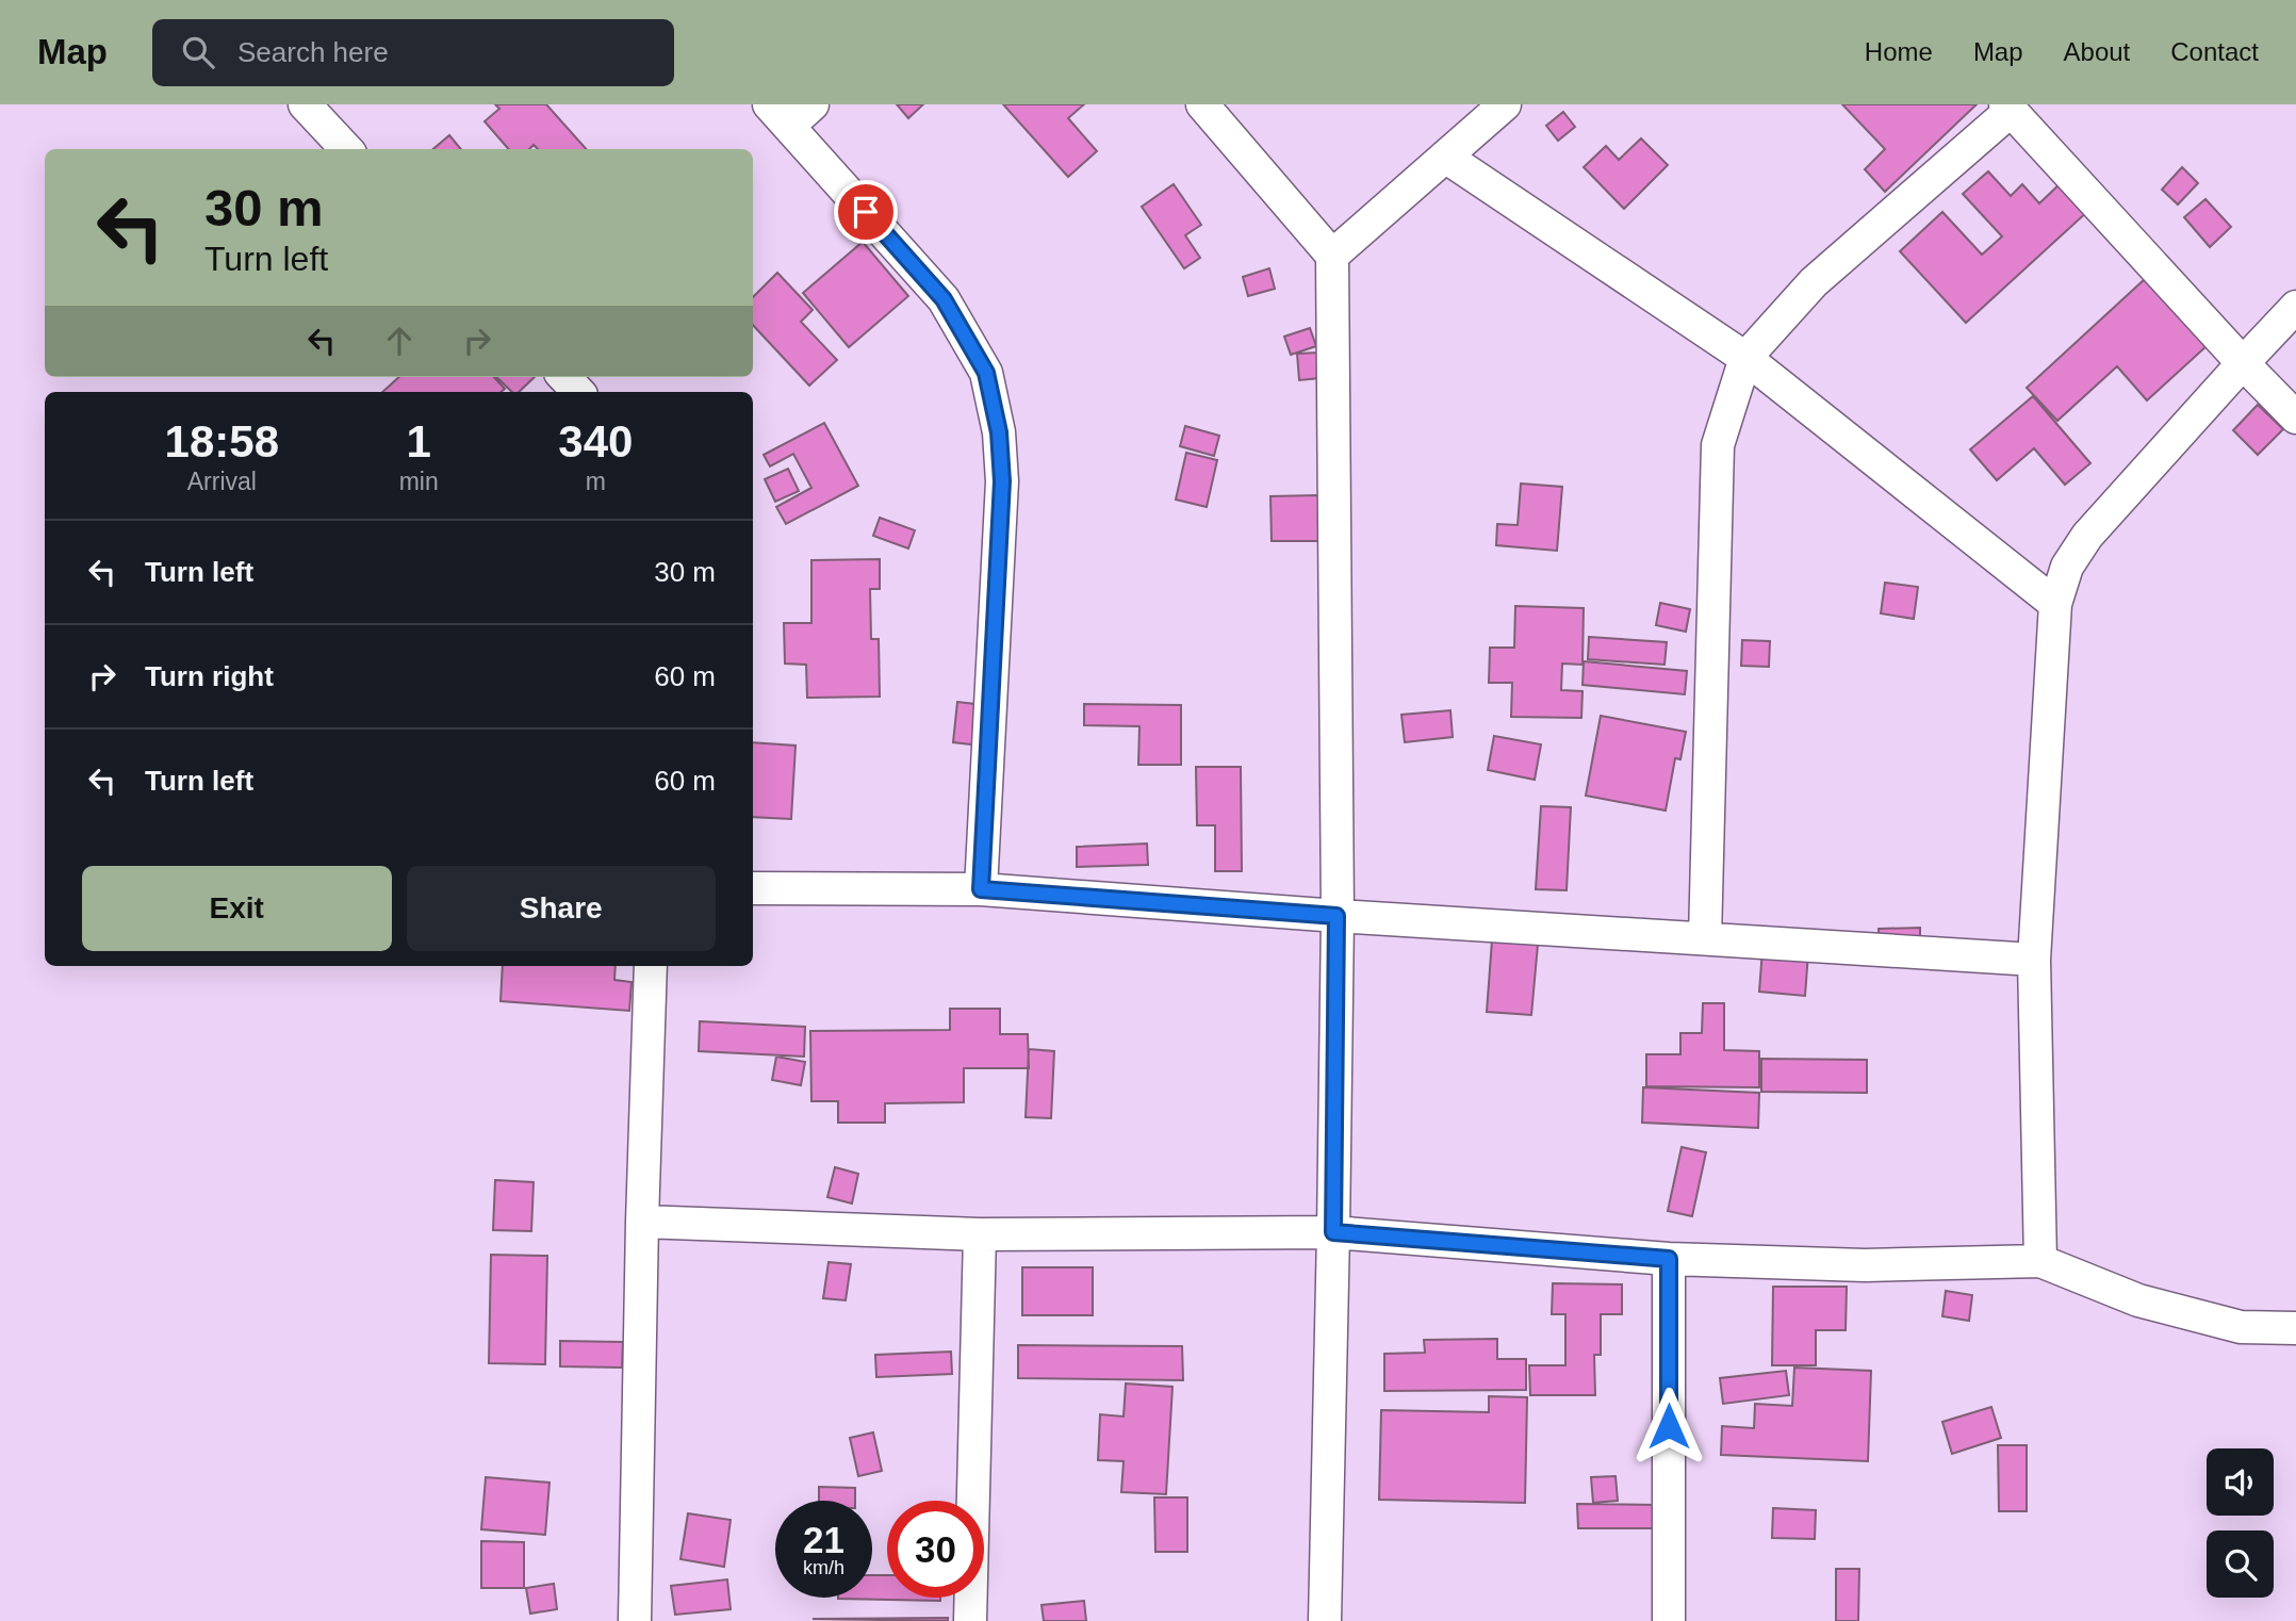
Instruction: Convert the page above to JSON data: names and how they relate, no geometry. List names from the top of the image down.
{
  "page": {
    "header": "Map",
    "search": "Search here",
    "nav": [
      "Home",
      "Map",
      "About",
      "Contact"
    ],
    "turn": ["30 m", "Turn left"],
    "eta": [
      "18:58",
      "Arrival",
      "1",
      "min",
      "340",
      "m"
    ],
    "list": [
      {
        "name": "Turn left",
        "value": "30 m"
      },
      {
        "name": "Turn right",
        "value": "60 m"
      },
      {
        "name": "Turn left",
        "value": "60 m"
      }
    ],
    "buttons": ["Exit", "Share"],
    "speed": "21 km/h",
    "limit": "30"
  }
}
